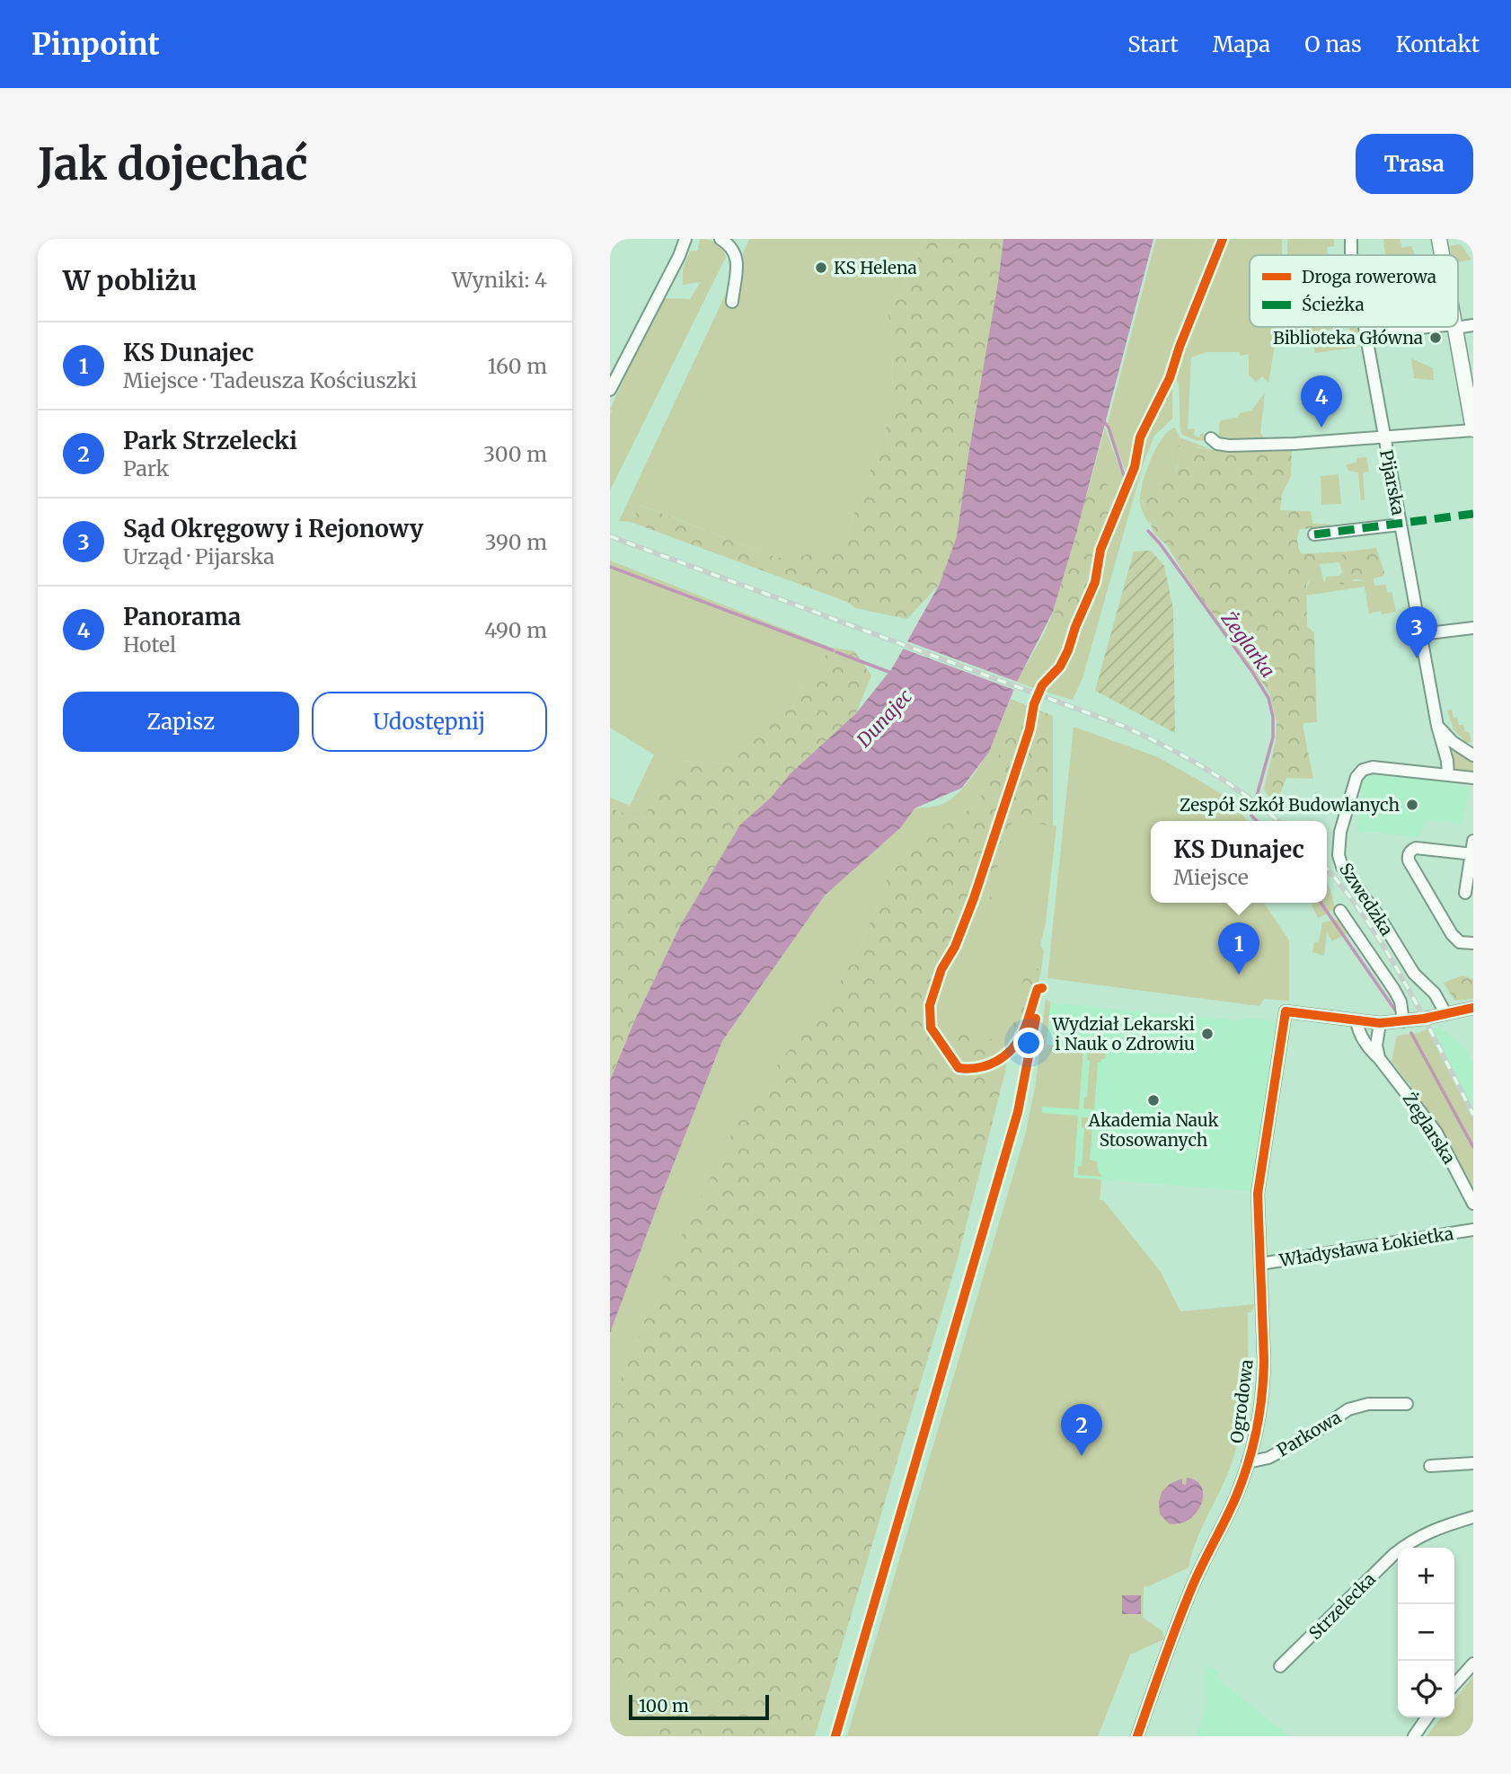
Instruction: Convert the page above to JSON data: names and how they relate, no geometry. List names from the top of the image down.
{
  "streets": {
    "street": [
      "Pijarska",
      "Szwedzka",
      "Żeglarska",
      "Władysława Łokietka",
      "Ogrodowa",
      "Parkowa",
      "Strzelecka"
    ]
  },
  "crossings": [
    ["Pijarska", "Szwedzka"],
    ["Żeglarska", "Ogrodowa"],
    ["Władysława Łokietka", "Ogrodowa"],
    ["Ogrodowa", "Parkowa"]
  ],
  "water": ["Żeglarka", "Dunajec"],
  "places": [
    "KS Helena",
    "Biblioteka Główna",
    "Zespół Szkół Budowlanych",
    "Wydział Lekarski i Nauk o Zdrowiu",
    "Akademia Nauk Stosowanych"
  ],
  "legend": ["Droga rowerowa", "Ścieżka"],
  "scale_bar": "100 m",
  "page": {
    "header": "Pinpoint",
    "nav": [
      "Start",
      "Mapa",
      "O nas",
      "Kontakt"
    ],
    "buttons": [
      "Trasa",
      ["Zapisz", "Udostępnij"]
    ],
    "title": "Jak dojechać",
    "heading": ["W pobliżu", "Wyniki: 4"],
    "list": [
      {
        "mark": "1",
        "name": "KS Dunajec",
        "note": "Miejsce · Tadeusza Kościuszki",
        "value": "160 m"
      },
      {
        "mark": "2",
        "name": "Park Strzelecki",
        "note": "Park",
        "value": "300 m"
      },
      {
        "mark": "3",
        "name": "Sąd Okręgowy i Rejonowy",
        "note": "Urząd · Pijarska",
        "value": "390 m"
      },
      {
        "mark": "4",
        "name": "Panorama",
        "note": "Hotel",
        "value": "490 m"
      }
    ],
    "pins": [
      "4",
      "3",
      "1",
      "2"
    ],
    "popup": ["KS Dunajec", "Miejsce"],
    "map_buttons": ["+", "−"],
    "scale": "100 m"
  }
}
